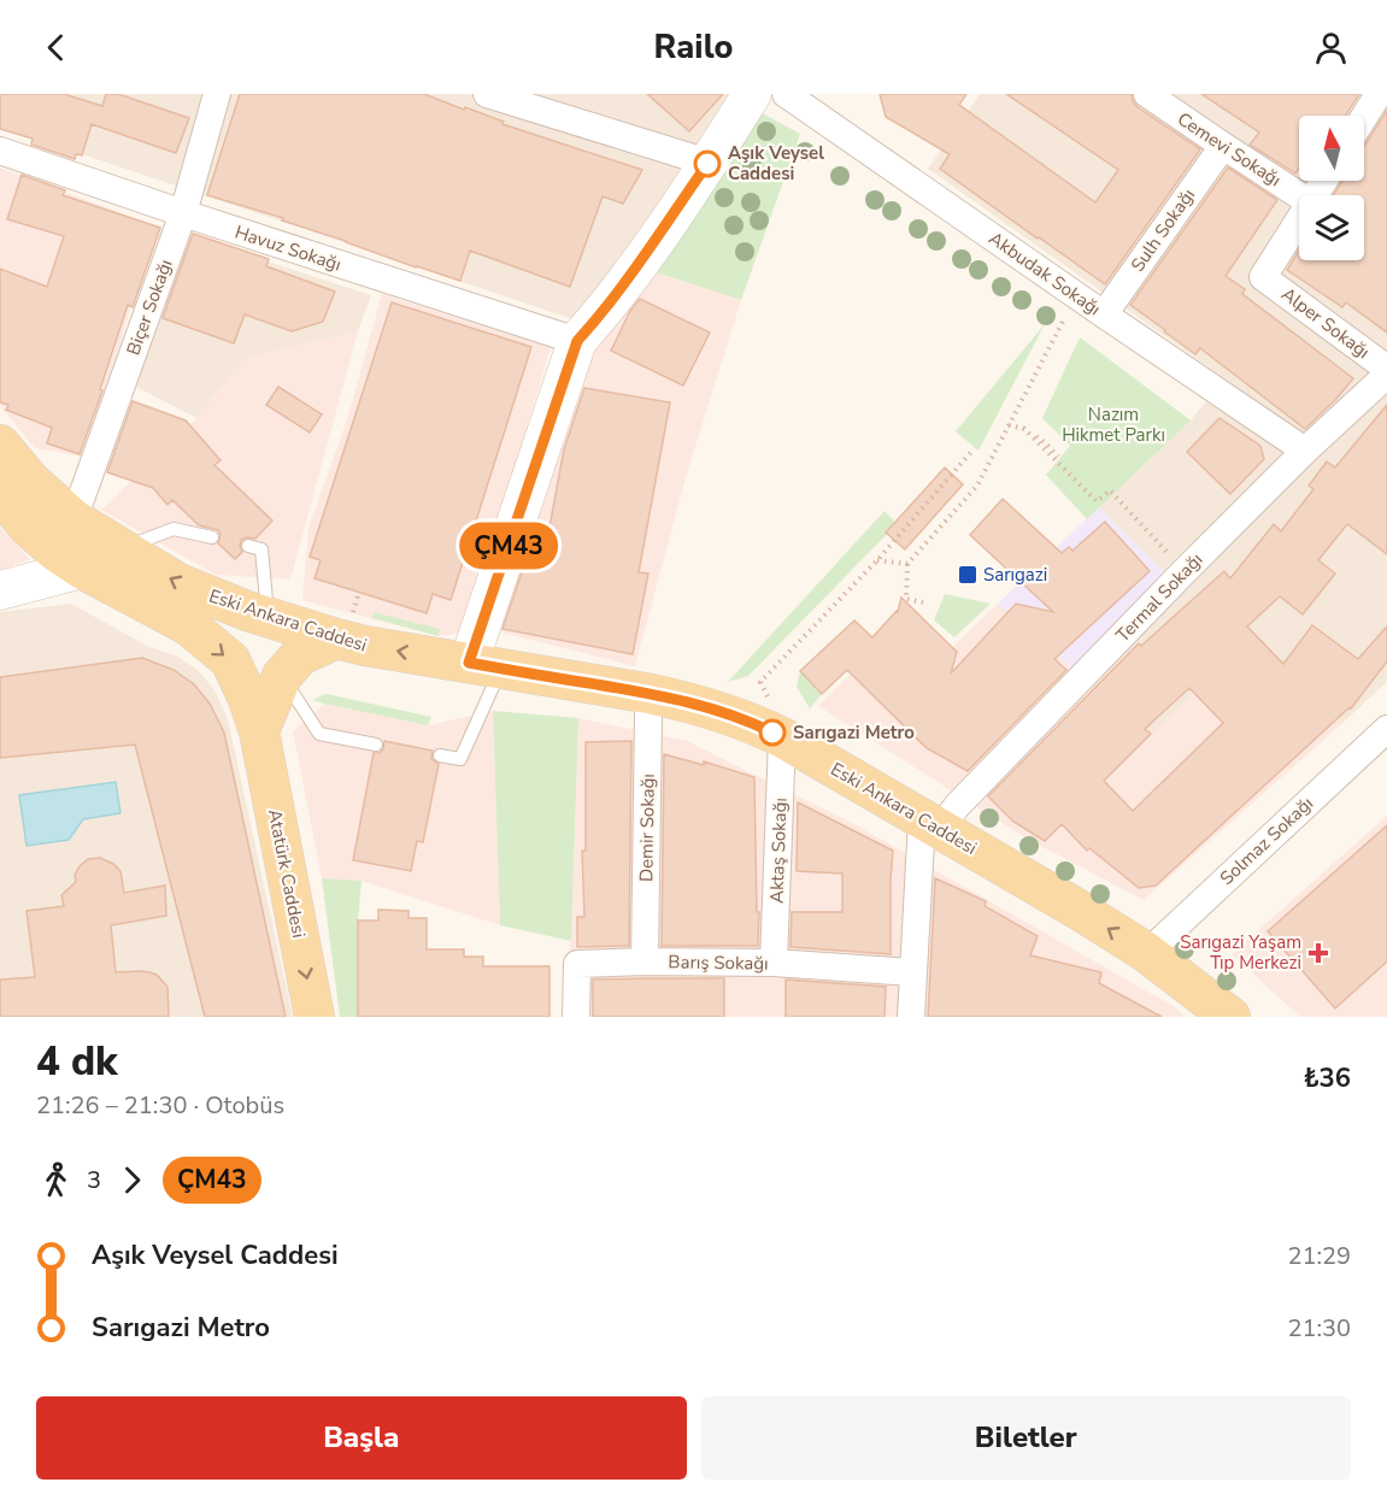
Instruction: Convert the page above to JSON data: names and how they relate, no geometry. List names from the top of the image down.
{
  "streets": {
    "main road": ["Eski Ankara Caddesi", "Atatürk Caddesi"],
    "street": [
      "Cemevi Sokağı",
      "Sulh Sokağı",
      "Havuz Sokağı",
      "Akbudak Sokağı",
      "Biçer Sokağı",
      "Alper Sokağı",
      "Termal Sokağı",
      "Demir Sokağı",
      "Solmaz Sokağı",
      "Aktaş Sokağı",
      "Barış Sokağı"
    ]
  },
  "crossings": [
    ["Cemevi Sokağı", "Sulh Sokağı"],
    ["Sulh Sokağı", "Akbudak Sokağı"],
    ["Havuz Sokağı", "Biçer Sokağı"],
    ["Akbudak Sokağı", "Termal Sokağı"],
    ["Biçer Sokağı", "Eski Ankara Caddesi"],
    ["Alper Sokağı", "Termal Sokağı"],
    ["Termal Sokağı", "Eski Ankara Caddesi"],
    ["Eski Ankara Caddesi", "Demir Sokağı"],
    ["Eski Ankara Caddesi", "Solmaz Sokağı"],
    ["Eski Ankara Caddesi", "Aktaş Sokağı"],
    ["Eski Ankara Caddesi", "Atatürk Caddesi"],
    ["Demir Sokağı", "Barış Sokağı"],
    ["Aktaş Sokağı", "Barış Sokağı"]
  ],
  "one_way": ["Atatürk Caddesi"],
  "parks": ["Nazım Hikmet Parkı"],
  "places": {
    "other": ["Aşık Veysel Caddesi", "Sarıgazi Metro"],
    "transit": ["Sarıgazi"],
    "health": ["Sarıgazi Yaşam Tıp Merkezi"]
  },
  "lines": ["bus line ÇM43"],
  "north": "top",
  "page": {
    "header": "Railo",
    "on_map": "ÇM43",
    "heading": ["4 dk", "21:26 – 21:30 · Otobüs", "₺36"],
    "legs": ["3", "ÇM43"],
    "list": [
      {
        "name": "Aşık Veysel Caddesi",
        "value": "21:29"
      },
      {
        "name": "Sarıgazi Metro",
        "value": "21:30"
      }
    ],
    "buttons": ["Başla", "Biletler"]
  }
}
